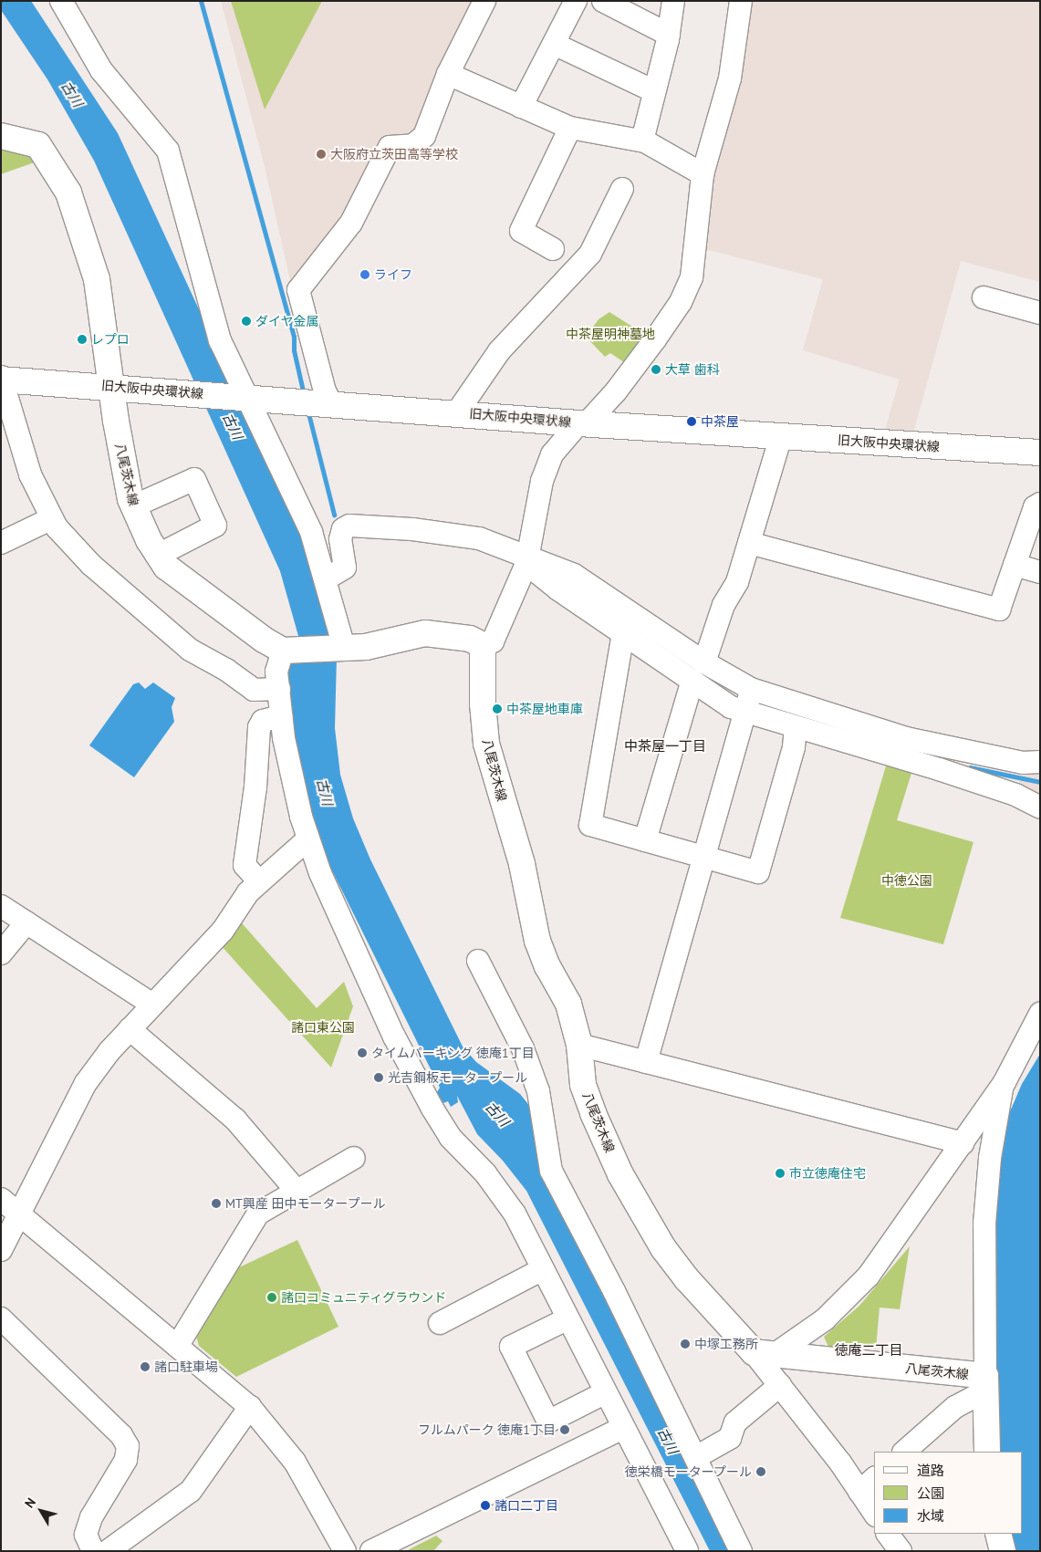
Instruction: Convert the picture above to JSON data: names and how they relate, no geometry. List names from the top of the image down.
{
  "streets": {
    "main road": ["旧大阪中央環状線", "八尾茨木線"]
  },
  "crossings": [
    ["旧大阪中央環状線", "八尾茨木線"]
  ],
  "districts": ["中茶屋一丁目", "徳庵二丁目"],
  "water": ["古川"],
  "parks": ["中茶屋明神墓地", "中徳公園", "諸口東公園"],
  "places": [
    "大阪府立茨田高等学校",
    "ライフ",
    "ダイヤ金属",
    "レプロ",
    "大草 歯科",
    "中茶屋",
    "中茶屋地車庫",
    "タイムパーキング 徳庵1丁目",
    "光吉鋼板モータープール",
    "市立徳庵住宅",
    "MT興産 田中モータープール",
    "諸口コミュニティグラウンド",
    "中塚工務所",
    "諸口駐車場",
    "フルムパーク 徳庵1丁目",
    "徳栄橋モータープール",
    "諸口二丁目"
  ],
  "legend": ["道路", "公園", "水域"],
  "north": "top left"
}
